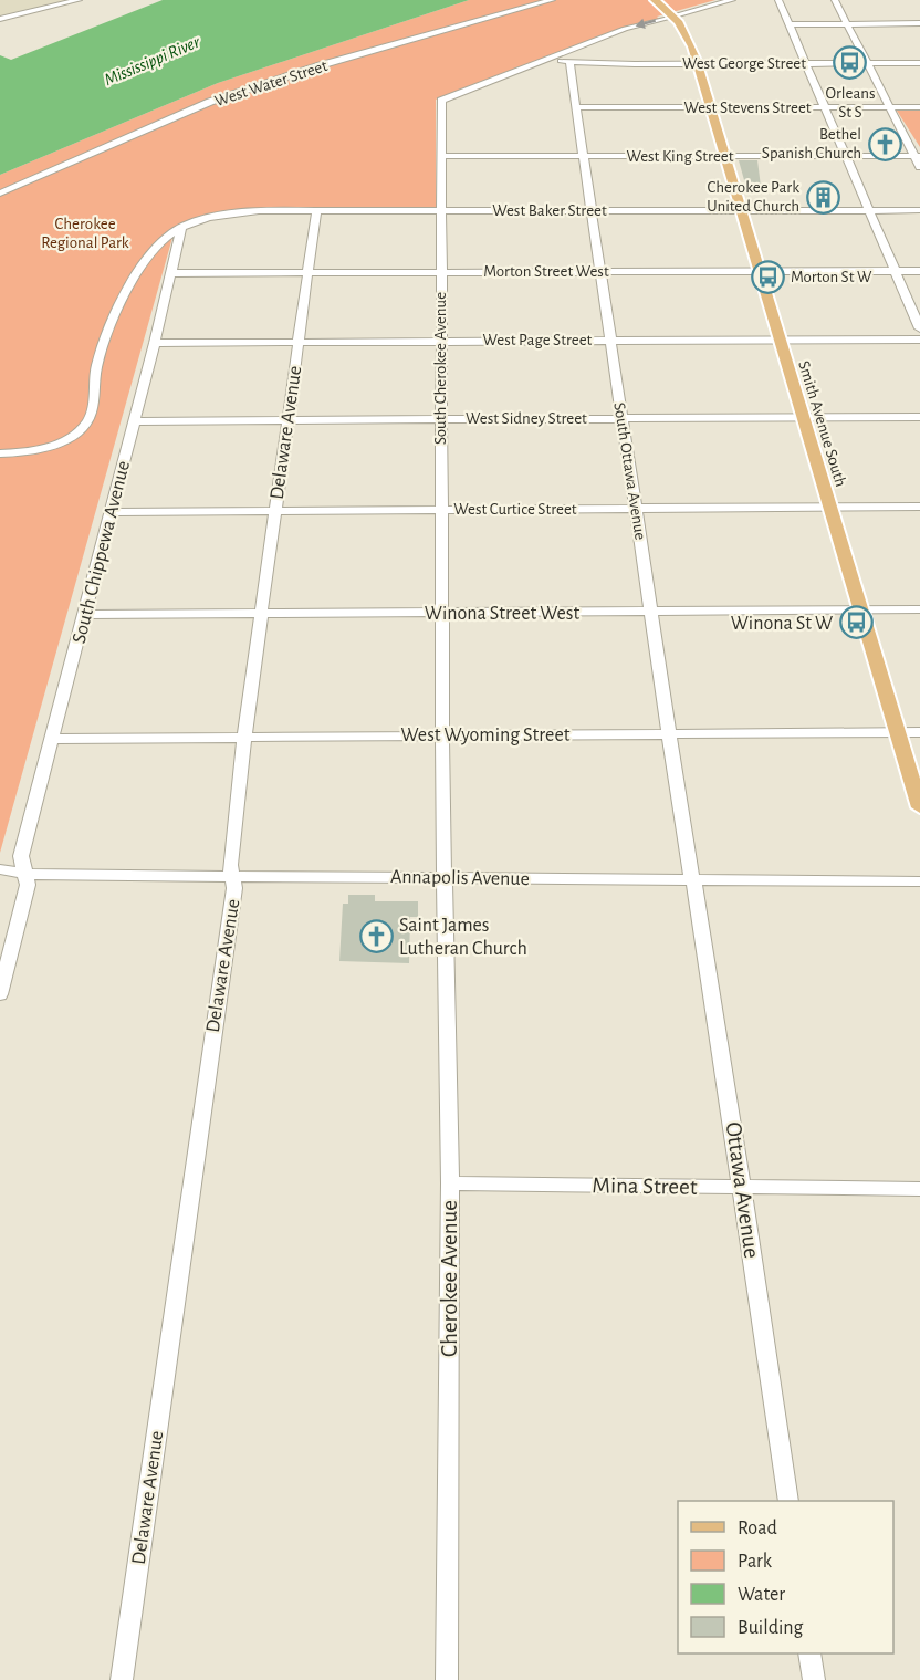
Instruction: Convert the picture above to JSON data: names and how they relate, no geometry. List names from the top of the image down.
{
  "streets": {
    "main road": ["Smith Avenue South"],
    "street": [
      "West George Street",
      "West Water Street",
      "West Stevens Street",
      "West King Street",
      "West Baker Street",
      "Morton Street West",
      "West Page Street",
      "South Cherokee Avenue",
      "West Sidney Street",
      "Delaware Avenue",
      "South Ottawa Avenue",
      "West Curtice Street",
      "South Chippewa Avenue",
      "Winona Street West",
      "West Wyoming Street",
      "Annapolis Avenue",
      "Mina Street",
      "Ottawa Avenue",
      "Cherokee Avenue"
    ]
  },
  "crossings": [
    ["West George Street", "South Cherokee Avenue"],
    ["West George Street", "Smith Avenue South"],
    ["West George Street", "South Ottawa Avenue"],
    ["West Stevens Street", "Smith Avenue South"],
    ["West Stevens Street", "South Ottawa Avenue"],
    ["West King Street", "South Cherokee Avenue"],
    ["West King Street", "Smith Avenue South"],
    ["West King Street", "South Ottawa Avenue"],
    ["West Baker Street", "South Cherokee Avenue"],
    ["West Baker Street", "Smith Avenue South"],
    ["West Baker Street", "Delaware Avenue"],
    ["West Baker Street", "South Ottawa Avenue"],
    ["West Baker Street", "South Chippewa Avenue"],
    ["Morton Street West", "South Cherokee Avenue"],
    ["Morton Street West", "Smith Avenue South"],
    ["Morton Street West", "Delaware Avenue"],
    ["Morton Street West", "South Ottawa Avenue"],
    ["Morton Street West", "South Chippewa Avenue"],
    ["West Page Street", "South Cherokee Avenue"],
    ["West Page Street", "Smith Avenue South"],
    ["West Page Street", "Delaware Avenue"],
    ["West Page Street", "South Ottawa Avenue"],
    ["West Page Street", "South Chippewa Avenue"],
    ["South Cherokee Avenue", "West Sidney Street"],
    ["South Cherokee Avenue", "Smith Avenue South"],
    ["South Cherokee Avenue", "West Curtice Street"],
    ["South Cherokee Avenue", "Winona Street West"],
    ["South Cherokee Avenue", "West Wyoming Street"],
    ["South Cherokee Avenue", "Annapolis Avenue"],
    ["South Cherokee Avenue", "Cherokee Avenue"],
    ["West Sidney Street", "Smith Avenue South"],
    ["West Sidney Street", "Delaware Avenue"],
    ["West Sidney Street", "South Ottawa Avenue"],
    ["West Sidney Street", "South Chippewa Avenue"],
    ["Smith Avenue South", "West Curtice Street"],
    ["Smith Avenue South", "Winona Street West"],
    ["Smith Avenue South", "West Wyoming Street"],
    ["Delaware Avenue", "West Curtice Street"],
    ["Delaware Avenue", "Winona Street West"],
    ["Delaware Avenue", "West Wyoming Street"],
    ["Delaware Avenue", "Annapolis Avenue"],
    ["South Ottawa Avenue", "West Curtice Street"],
    ["South Ottawa Avenue", "Winona Street West"],
    ["South Ottawa Avenue", "West Wyoming Street"],
    ["South Ottawa Avenue", "Annapolis Avenue"],
    ["South Ottawa Avenue", "Ottawa Avenue"],
    ["West Curtice Street", "South Chippewa Avenue"],
    ["South Chippewa Avenue", "Winona Street West"],
    ["South Chippewa Avenue", "West Wyoming Street"],
    ["South Chippewa Avenue", "Annapolis Avenue"],
    ["Annapolis Avenue", "Ottawa Avenue"],
    ["Annapolis Avenue", "Cherokee Avenue"],
    ["Mina Street", "Ottawa Avenue"],
    ["Mina Street", "Cherokee Avenue"]
  ],
  "water": ["Mississippi River"],
  "parks": ["Cherokee Regional Park"],
  "places": {
    "bus stop": ["Orleans St S", "Morton St W", "Winona St W"],
    "church": ["Bethel Spanish Church", "Saint James Lutheran Church"],
    "building": ["Cherokee Park United Church"]
  },
  "legend": [
    "Road",
    "Park",
    "Water",
    "Building"
  ]
}
